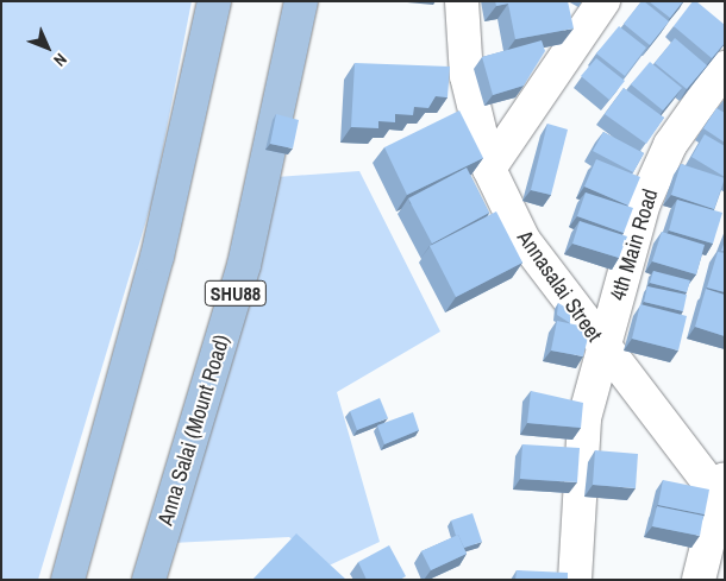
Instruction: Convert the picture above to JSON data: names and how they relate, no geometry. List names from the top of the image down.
{
  "streets": {
    "main road": ["SHU88", "Anna Salai (Mount Road)"],
    "street": ["4th Main Road", "Annasalai Street"]
  },
  "crossings": [
    ["4th Main Road", "Annasalai Street"]
  ],
  "north": "bottom right"
}
